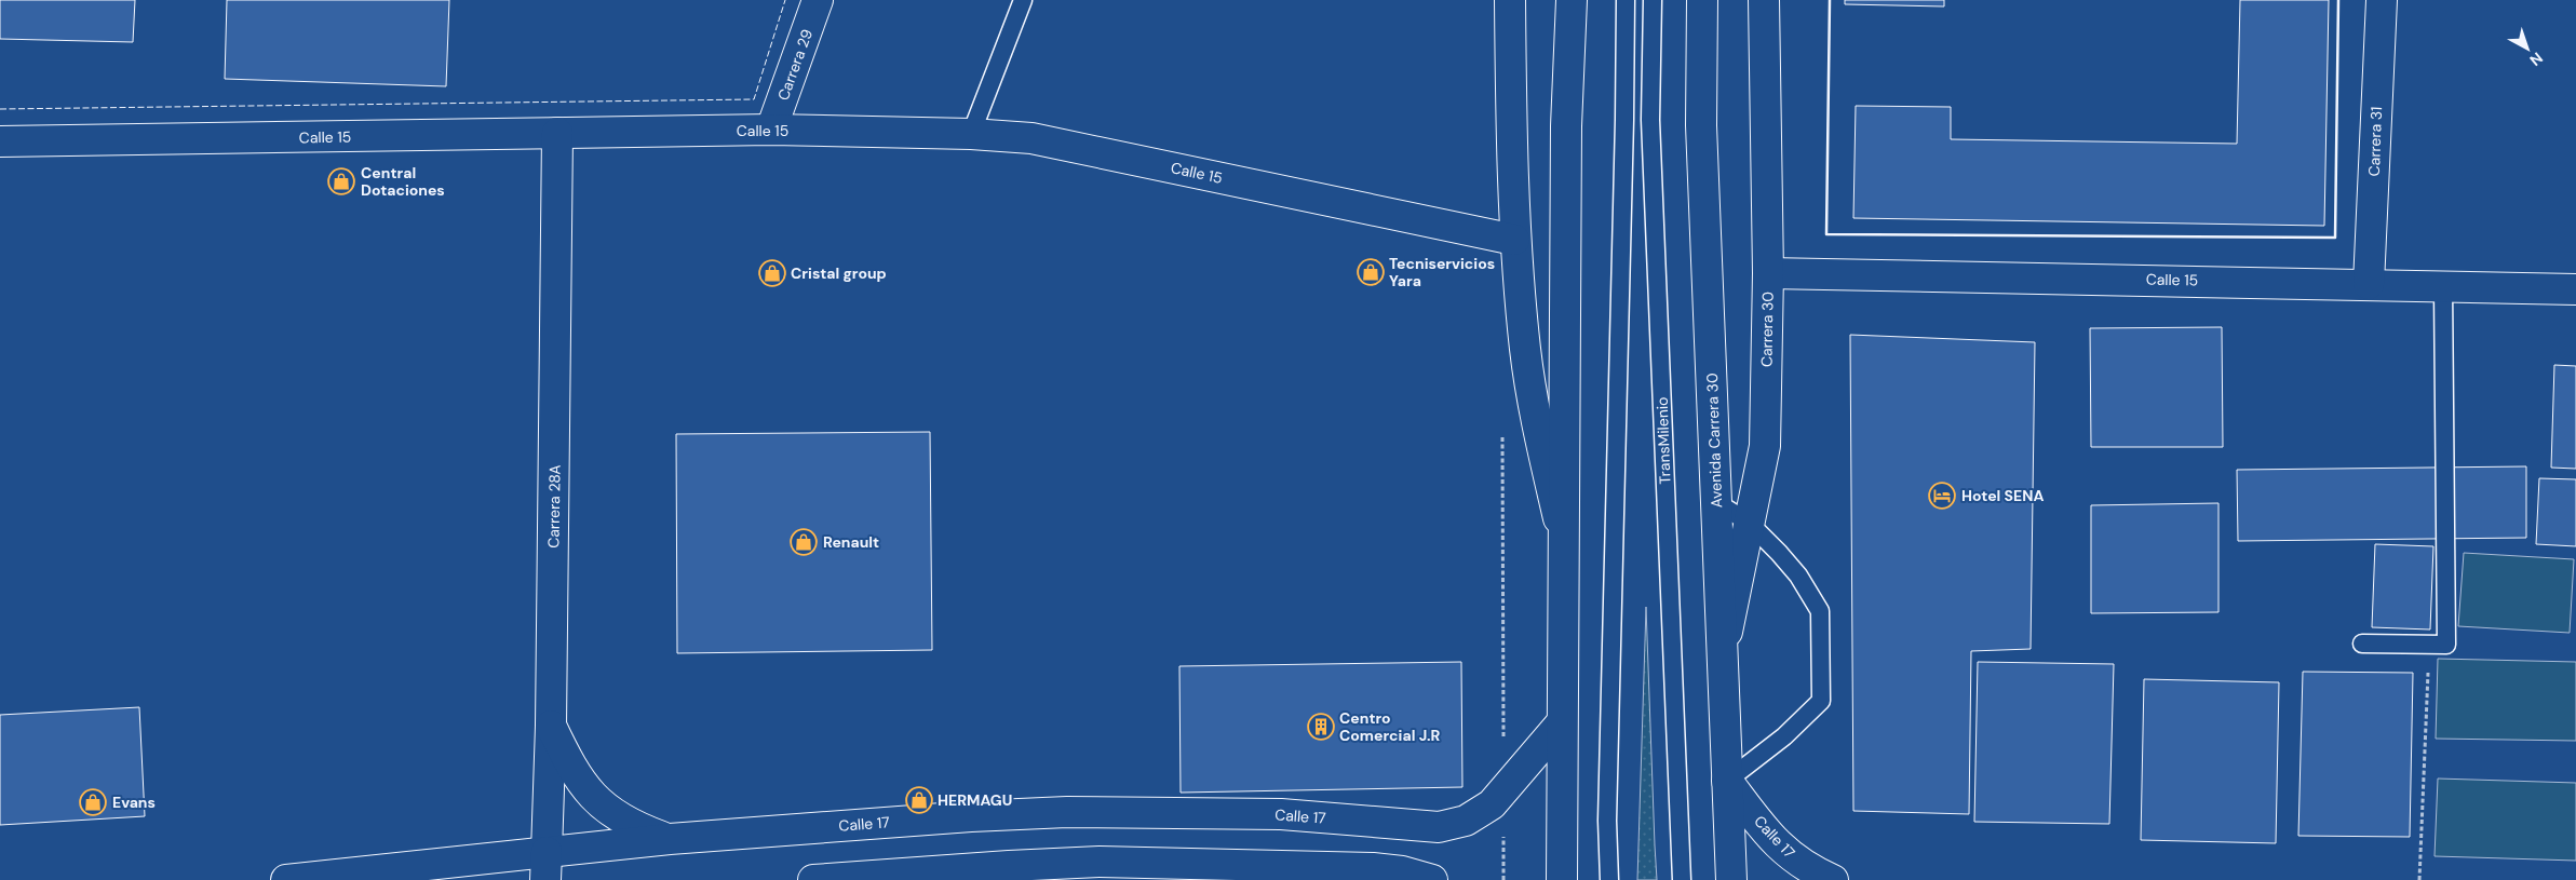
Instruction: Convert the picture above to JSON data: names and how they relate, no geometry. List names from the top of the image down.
{
  "streets": {
    "main road": [
      "Carrera 29",
      "Calle 15",
      "Carrera 31",
      "Carrera 30",
      "Avenida Carrera 30",
      "Carrera 28A",
      "Calle 17"
    ],
    "lane": ["TransMilenio"]
  },
  "crossings": [
    ["Carrera 29", "Calle 15"],
    ["Calle 15", "Carrera 31"],
    ["Calle 15", "Carrera 30"],
    ["Calle 15", "Carrera 28A"],
    ["Carrera 30", "Avenida Carrera 30"],
    ["Avenida Carrera 30", "Calle 17"],
    ["Carrera 28A", "Calle 17"]
  ],
  "places": {
    "shop": [
      "Central Dotaciones",
      "Tecniservicios Yara",
      "Cristal group",
      "Renault",
      "HERMAGU",
      "Evans"
    ],
    "hotel": ["Hotel SENA"],
    "building": ["Centro Comercial J.R"]
  },
  "north": "bottom right"
}
